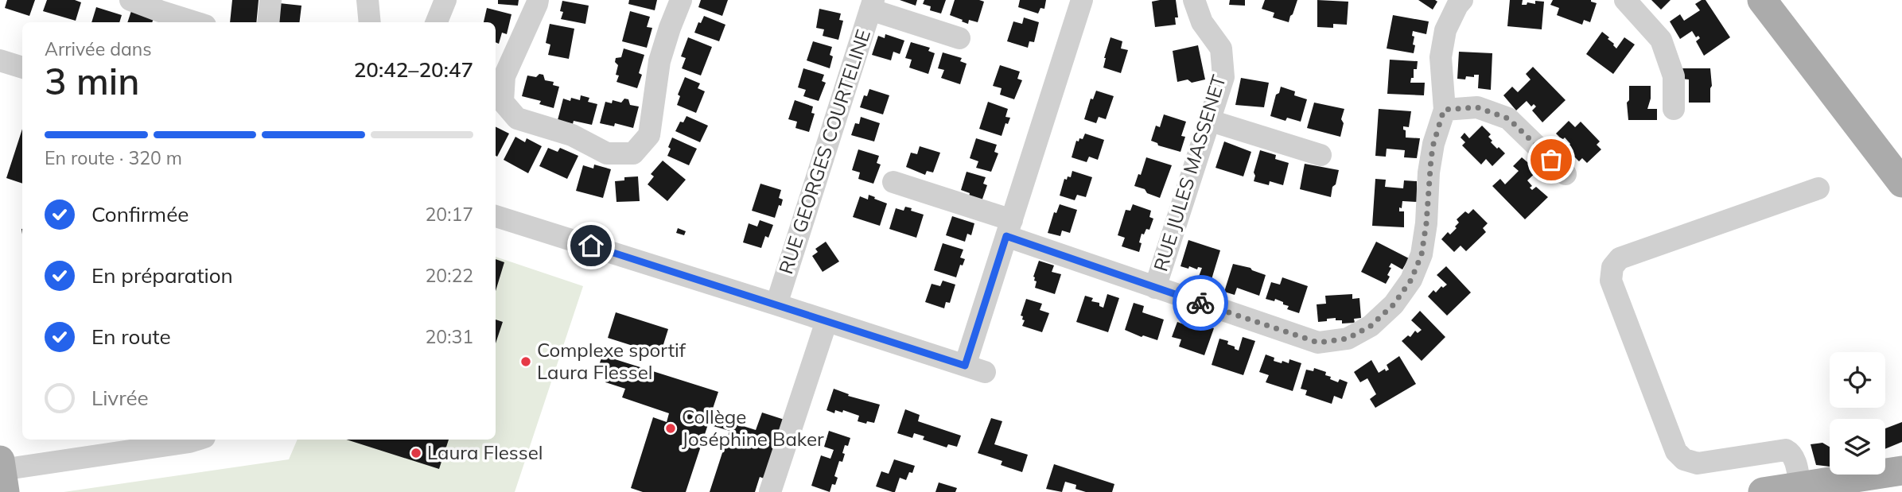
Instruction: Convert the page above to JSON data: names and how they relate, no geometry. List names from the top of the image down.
{
  "streets": {
    "street": ["RUE GEORGES COURTELINE", "RUE JULES MASSENET"]
  },
  "places": ["Complexe sportif Laura Flessel", "Collège Joséphine Baker", "Laura Flessel"],
  "page": {
    "heading": ["3 min", "Arrivée dans", "20:42–20:47"],
    "bar": "En route · 320 m",
    "list": [
      ["Confirmée", "20:17"],
      ["En préparation", "20:22"],
      ["En route", "20:31"],
      "Livrée"
    ]
  }
}
